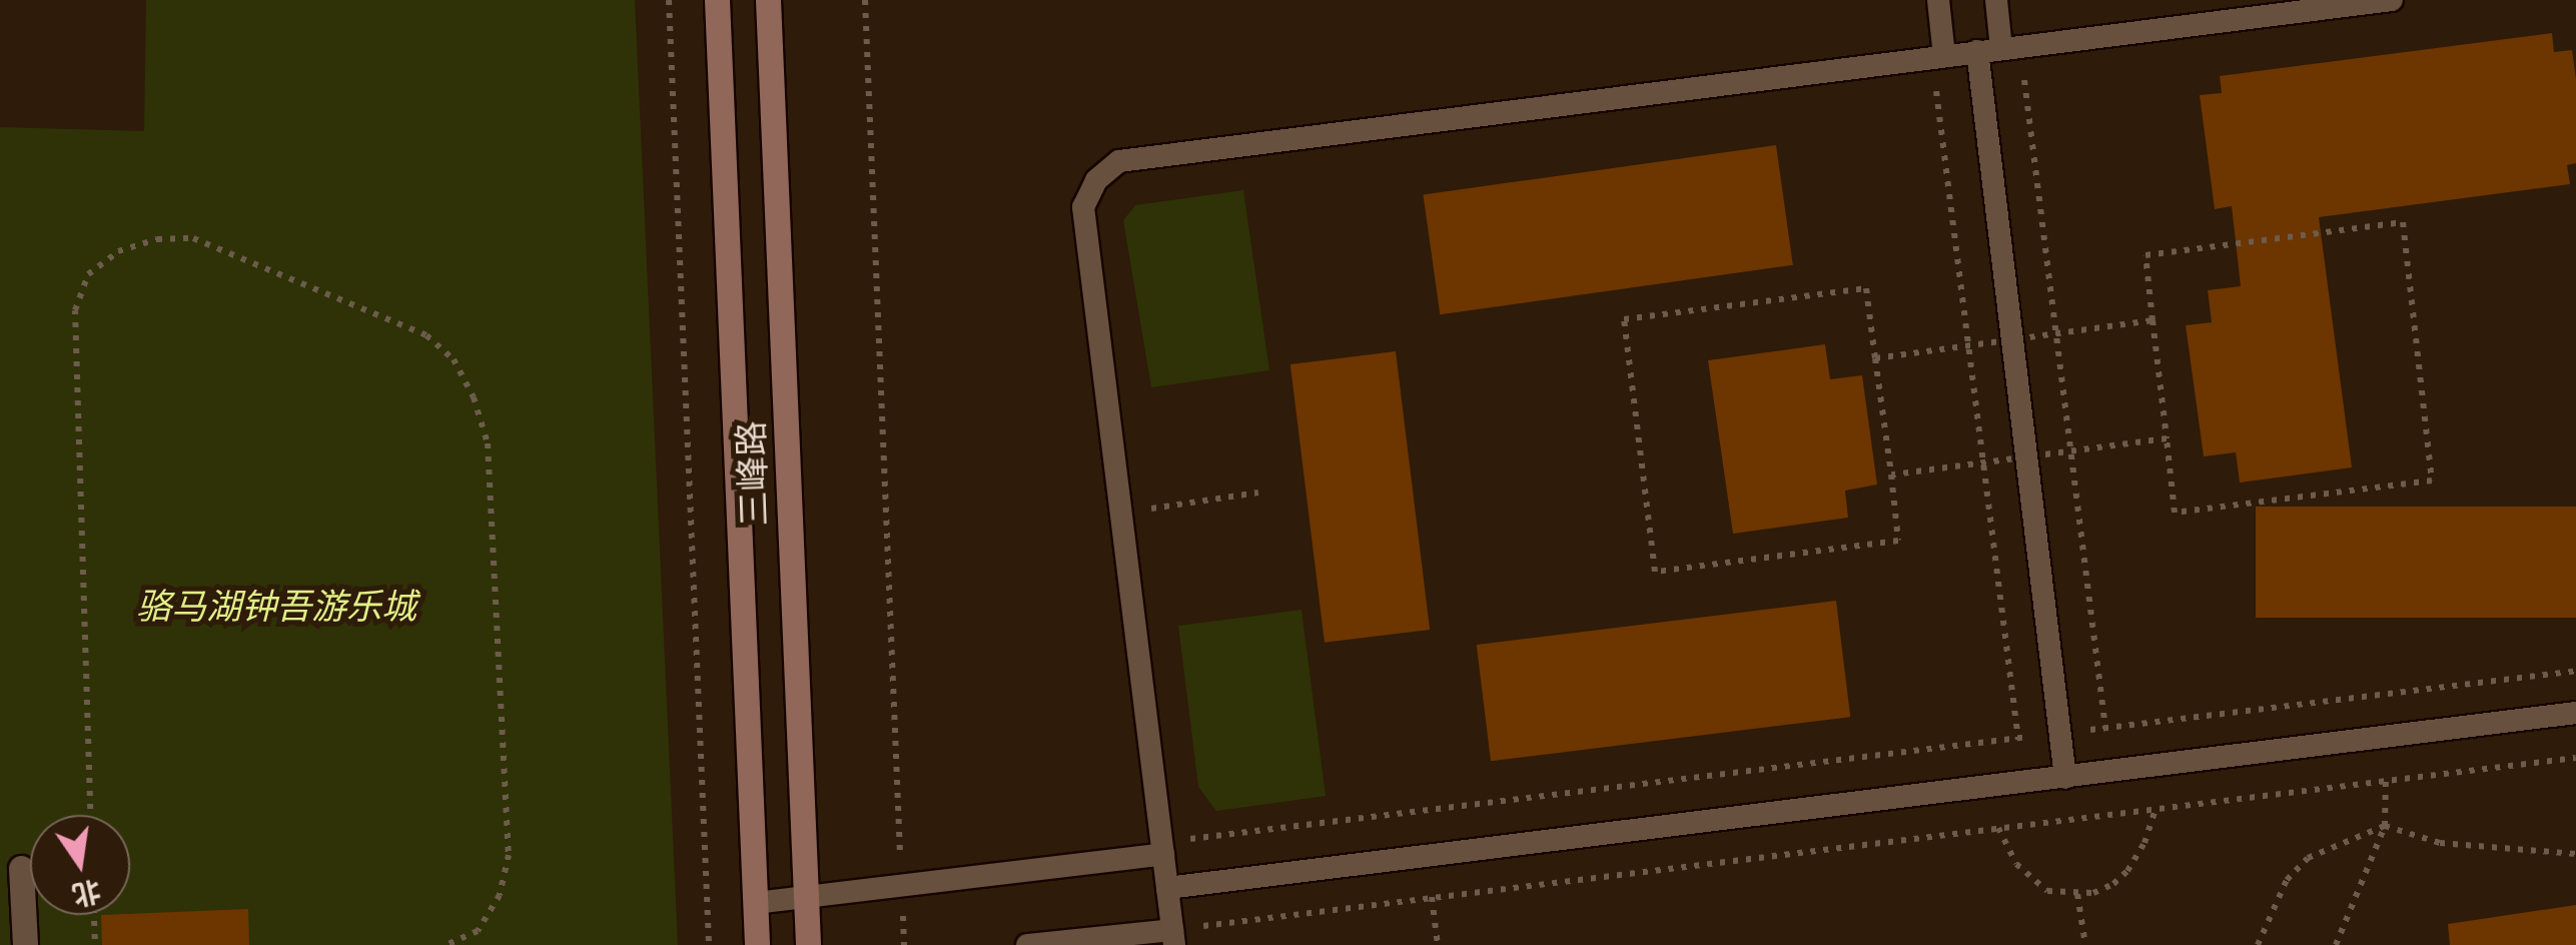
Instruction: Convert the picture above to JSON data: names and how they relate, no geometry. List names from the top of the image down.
{
  "streets": {
    "main road": ["三峰路"]
  },
  "parks": ["骆马湖钟吾游乐城"],
  "north": "bottom"
}
